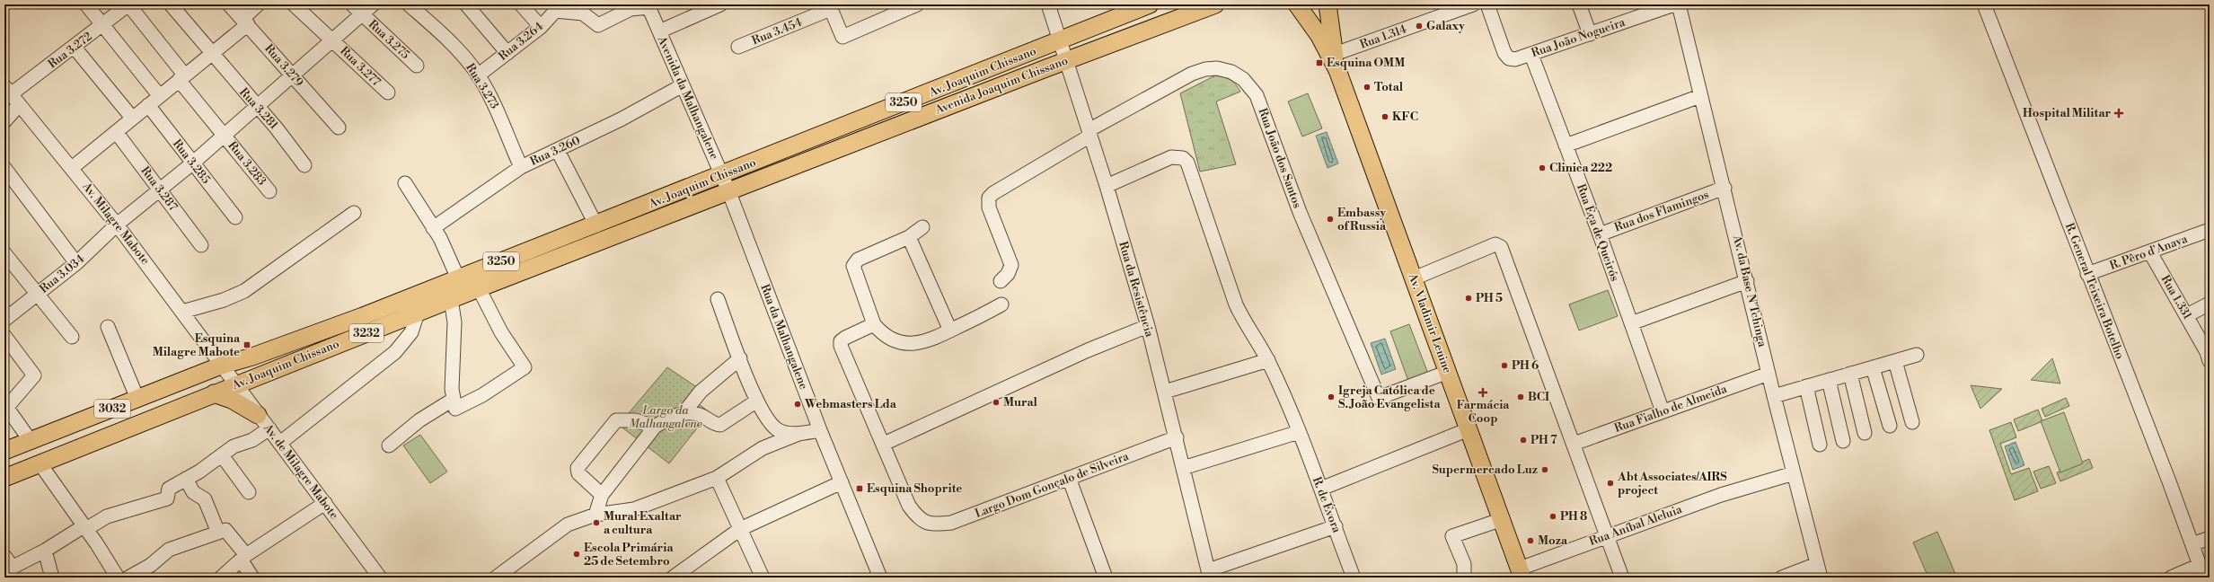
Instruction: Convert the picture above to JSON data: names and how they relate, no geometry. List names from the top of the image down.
{
  "streets": {
    "main road": [
      "Av. Joaquim Chissano",
      "Avenida Joaquim Chissano",
      "3250",
      "Av. Vladimir Lenine",
      "3232",
      "3032"
    ],
    "street": [
      "Rua 3.454",
      "Rua 1.314",
      "Rua João Nogueira",
      "Rua 3.275",
      "Rua 3.264",
      "Rua 3.272",
      "Rua 3.279",
      "Rua 3.277",
      "Rua 3.273",
      "Avenida da Malhangalene",
      "Rua 3.281",
      "Rua 3.260",
      "Rua João dos Santos",
      "Rua 3.285",
      "Rua 3.283",
      "Rua 3.287",
      "Rua dos Flamingos",
      "Av. Milagre Mabote",
      "Rua Éça de Queirós",
      "R. Pêro d'Anaya",
      "Rua 3.034",
      "Rua da Resistência",
      "Av. da Base N'Tchinga",
      "R. General Teixeira Botelho",
      "Rua 1.331",
      "Rua da Malhangalene",
      "Rua Fialho de Almeida",
      "Av. de Milagre Mabote",
      "Largo Dom Gonçalo de Silveira",
      "R. de Évora",
      "Rua Aníbal Aleluia"
    ]
  },
  "crossings": [
    ["Rua 1.314", "Av. Vladimir Lenine"],
    ["Rua João Nogueira", "Rua Éça de Queirós"],
    ["Rua 3.275", "Rua 3.034"],
    ["Rua 3.264", "Rua 3.273"],
    ["Rua 3.272", "Rua 3.283"],
    ["Rua 3.272", "Av. Milagre Mabote"],
    ["Rua 3.279", "Rua 3.034"],
    ["Rua 3.277", "Rua 3.034"],
    ["Av. Joaquim Chissano", "Avenida Joaquim Chissano"],
    ["Av. Joaquim Chissano", "Avenida da Malhangalene"],
    ["Av. Joaquim Chissano", "Av. Milagre Mabote"],
    ["Av. Joaquim Chissano", "Rua da Resistência"],
    ["Av. Joaquim Chissano", "Rua da Malhangalene"],
    ["Av. Joaquim Chissano", "Av. de Milagre Mabote"],
    ["Avenida Joaquim Chissano", "Avenida da Malhangalene"],
    ["Avenida Joaquim Chissano", "Rua da Resistência"],
    ["Avenida Joaquim Chissano", "Rua da Malhangalene"],
    ["Rua 3.273", "Rua 3.260"],
    ["Avenida da Malhangalene", "Rua 3.260"],
    ["Avenida da Malhangalene", "Rua da Malhangalene"],
    ["Rua 3.281", "Rua 3.034"],
    ["Rua João dos Santos", "Rua da Resistência"],
    ["Rua João dos Santos", "Av. Vladimir Lenine"],
    ["Rua 3.285", "Rua 3.034"],
    ["Rua 3.283", "Rua 3.034"],
    ["Rua 3.287", "Rua 3.034"],
    ["Rua dos Flamingos", "Rua Éça de Queirós"],
    ["Rua dos Flamingos", "Av. da Base N'Tchinga"],
    ["Av. Milagre Mabote", "Rua 3.034"],
    ["Av. Milagre Mabote", "Av. de Milagre Mabote"],
    ["Rua Éça de Queirós", "Rua Fialho de Almeida"],
    ["R. Pêro d'Anaya", "R. General Teixeira Botelho"],
    ["R. Pêro d'Anaya", "Rua 1.331"],
    ["Rua da Resistência", "Largo Dom Gonçalo de Silveira"],
    ["Rua da Resistência", "R. de Évora"],
    ["Av. da Base N'Tchinga", "Rua Fialho de Almeida"],
    ["Av. da Base N'Tchinga", "Rua Aníbal Aleluia"],
    ["Av. Vladimir Lenine", "Rua Aníbal Aleluia"]
  ],
  "parks": ["Largo da Malhangalene"],
  "places": {
    "other": [
      "Galaxy",
      "Total",
      "KFC",
      "Clinica 222",
      "Embassy of Russia",
      "PH 5",
      "PH 6",
      "Igreja Católica de S. João Evangelista",
      "BCI",
      "Mural",
      "Webmasters Lda",
      "PH 7",
      "Supermercado Luz",
      "Abt Associates/AIRS project",
      "PH 8",
      "Mural Exaltar a cultura",
      "Moza",
      "Escola Primária 25 de Setembro"
    ],
    "transit": ["Esquina OMM", "Esquina Milagre Mabote", "Esquina Shoprite"],
    "health": ["Hospital Militar", "Farmácia Coop"]
  }
}
